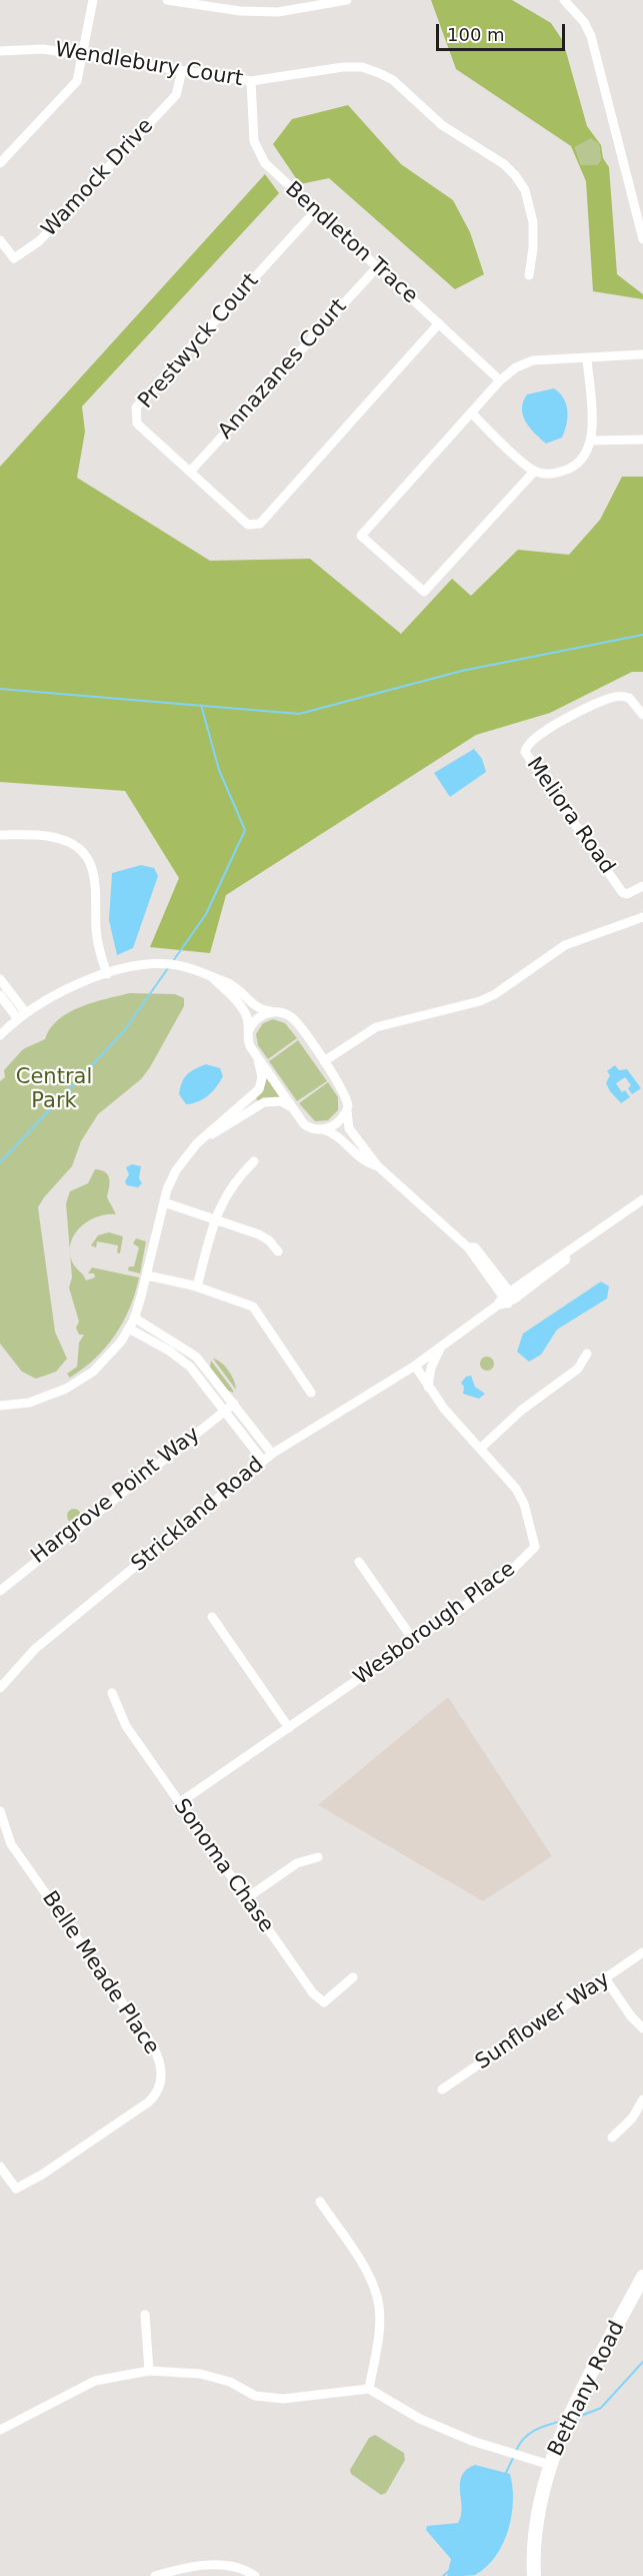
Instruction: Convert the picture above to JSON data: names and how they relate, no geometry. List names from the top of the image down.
{
  "streets": {
    "street": [
      "Wendlebury Court",
      "Wamock Drive",
      "Bendleton Trace",
      "Prestwyck Court",
      "Annazanes Court",
      "Meliora Road",
      "Hargrove Point Way",
      "Strickland Road",
      "Wesborough Place",
      "Sonoma Chase",
      "Belle Meade Place",
      "Sunflower Way",
      "Bethany Road"
    ]
  },
  "crossings": [
    ["Wendlebury Court", "Wamock Drive"],
    ["Wendlebury Court", "Bendleton Trace"],
    ["Bendleton Trace", "Prestwyck Court"],
    ["Bendleton Trace", "Annazanes Court"],
    ["Prestwyck Court", "Annazanes Court"],
    ["Strickland Road", "Wesborough Place"],
    ["Wesborough Place", "Sonoma Chase"]
  ],
  "parks": ["Central Park"],
  "scale_bar": "100 m"
}
